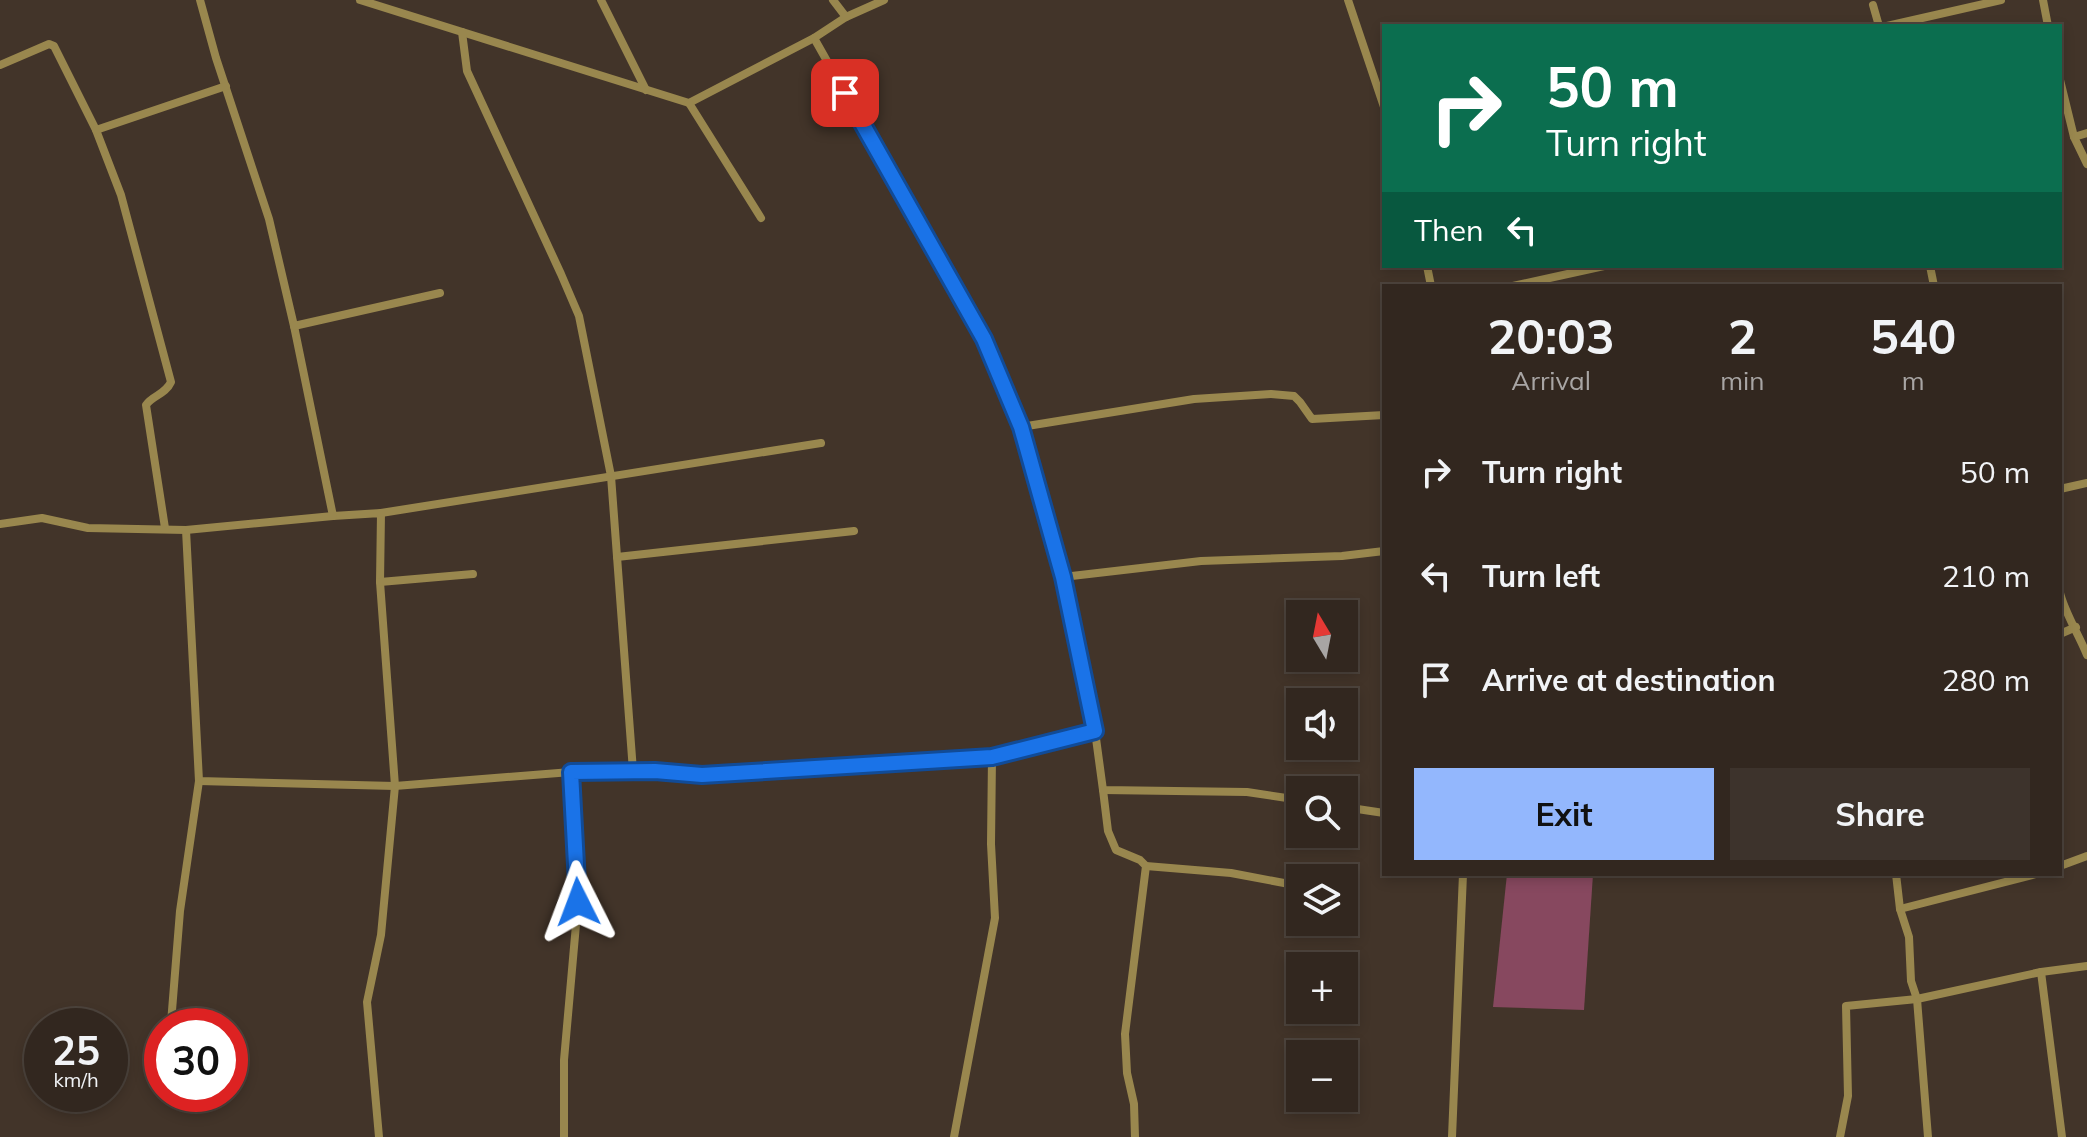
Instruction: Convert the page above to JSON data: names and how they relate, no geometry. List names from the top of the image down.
{
  "north": "top",
  "page": {
    "turn": ["50 m", "Turn right"],
    "then": "Then",
    "eta": [
      "20:03",
      "Arrival",
      "2",
      "min",
      "540",
      "m"
    ],
    "list": [
      {
        "name": "Turn right",
        "value": "50 m"
      },
      {
        "name": "Turn left",
        "value": "210 m"
      },
      {
        "name": "Arrive at destination",
        "value": "280 m"
      }
    ],
    "map_buttons": ["+", "−"],
    "buttons": ["Exit", "Share"],
    "speed": "25 km/h",
    "limit": "30"
  }
}
